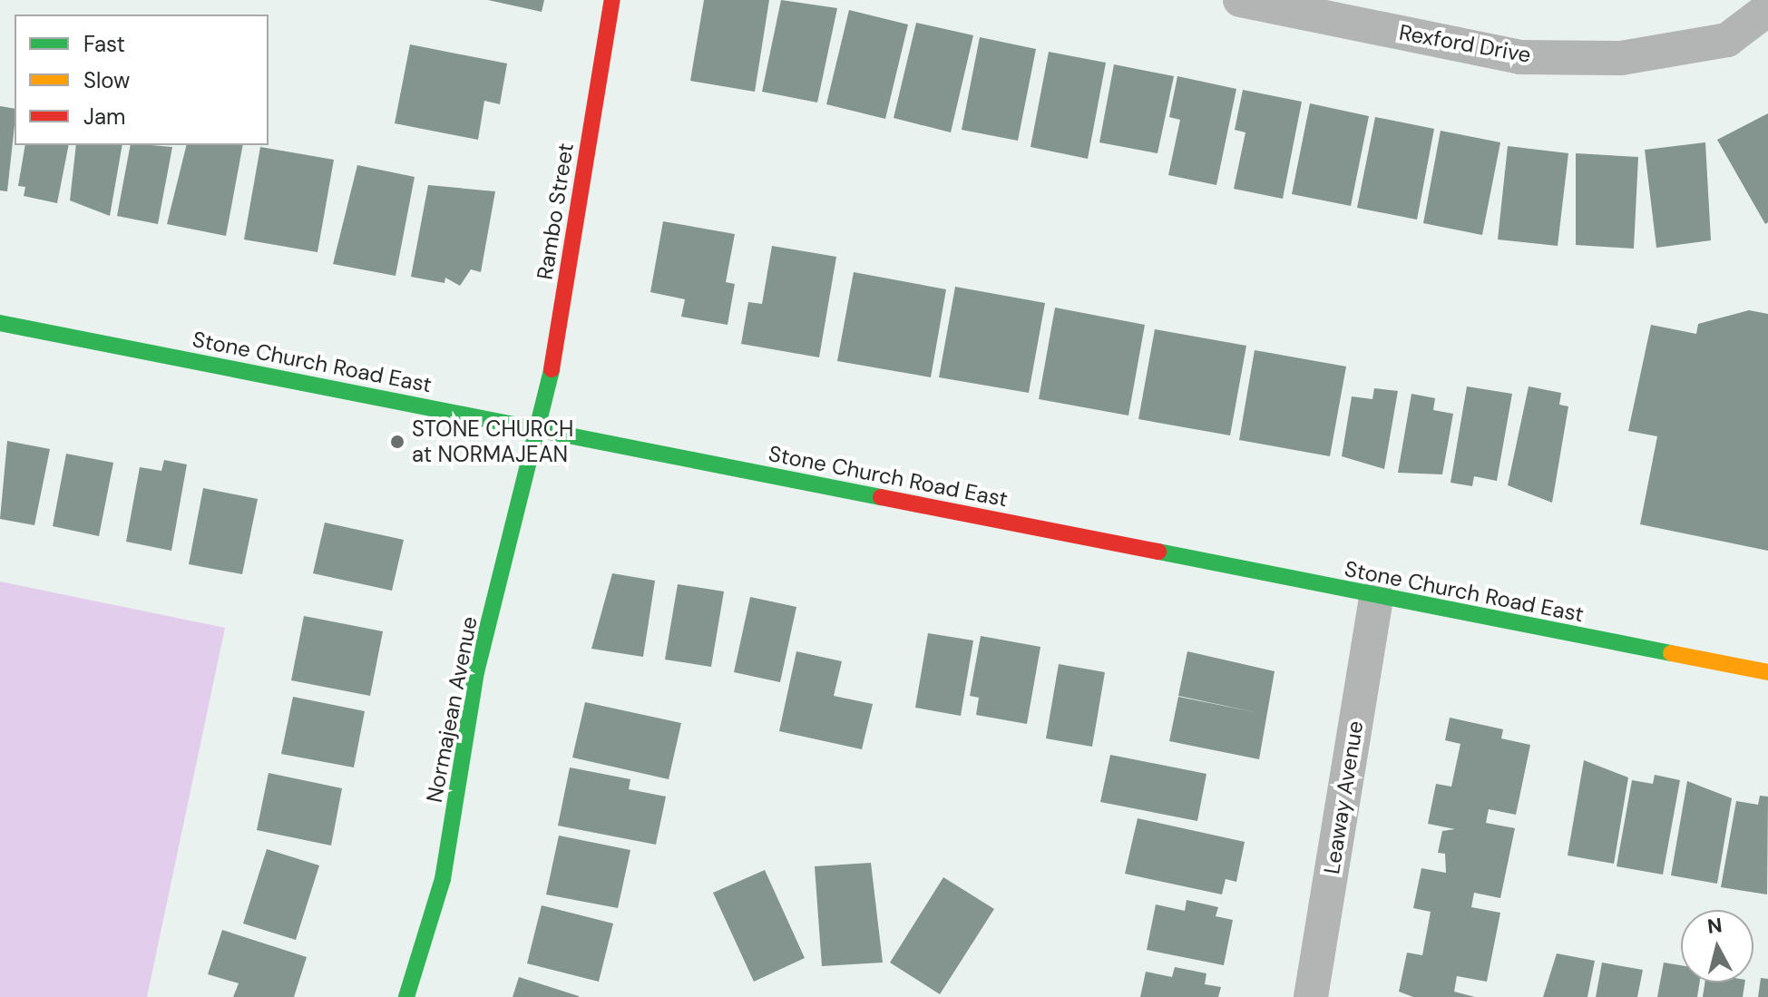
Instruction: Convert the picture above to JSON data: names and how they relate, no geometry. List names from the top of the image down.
{
  "streets": {
    "main road": ["Rambo Street", "Stone Church Road East", "Normajean Avenue"],
    "street": ["Rexford Drive", "Leaway Avenue"]
  },
  "crossings": [
    ["Rambo Street", "Stone Church Road East"],
    ["Rambo Street", "Normajean Avenue"],
    ["Stone Church Road East", "Normajean Avenue"],
    ["Stone Church Road East", "Leaway Avenue"]
  ],
  "places": ["STONE CHURCH at NORMAJEAN"],
  "legend": ["Fast", "Slow", "Jam"],
  "north": "top"
}
